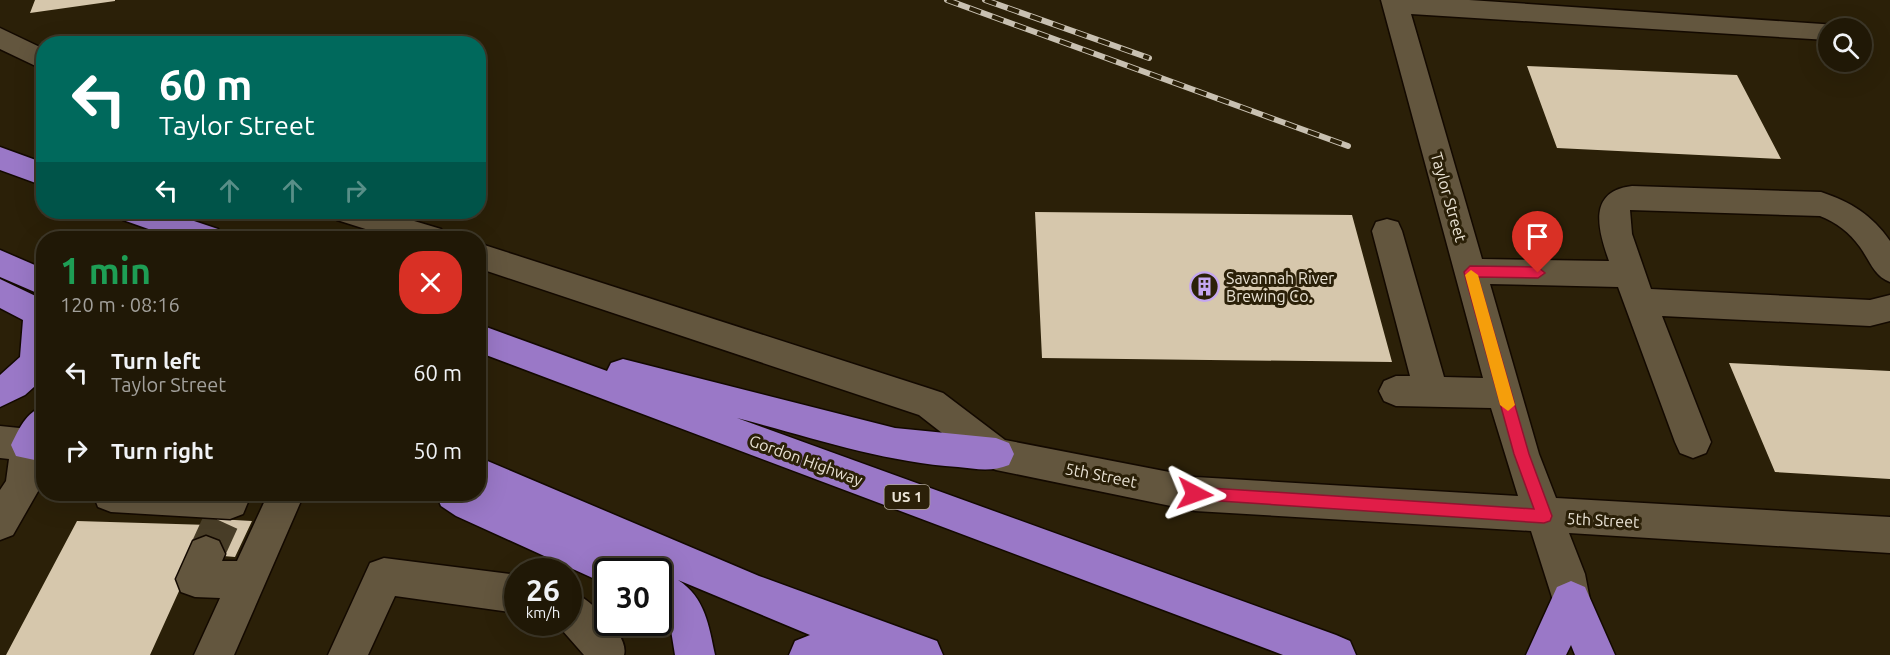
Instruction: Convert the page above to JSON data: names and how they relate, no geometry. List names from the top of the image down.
{
  "streets": {
    "highway": ["Gordon Highway", "US 1"],
    "street": ["Taylor Street", "5th Street"]
  },
  "crossings": [
    ["Taylor Street", "5th Street"]
  ],
  "places": {
    "building": ["Savannah River Brewing Co."]
  },
  "page": {
    "turn": ["60 m", "Taylor Street"],
    "heading": ["1 min", "120 m · 08:16"],
    "list": [
      {
        "name": "Turn left",
        "note": "Taylor Street",
        "value": "60 m"
      },
      {
        "name": "Turn right",
        "value": "50 m"
      }
    ],
    "speed": "26 km/h",
    "limit": "30"
  }
}
